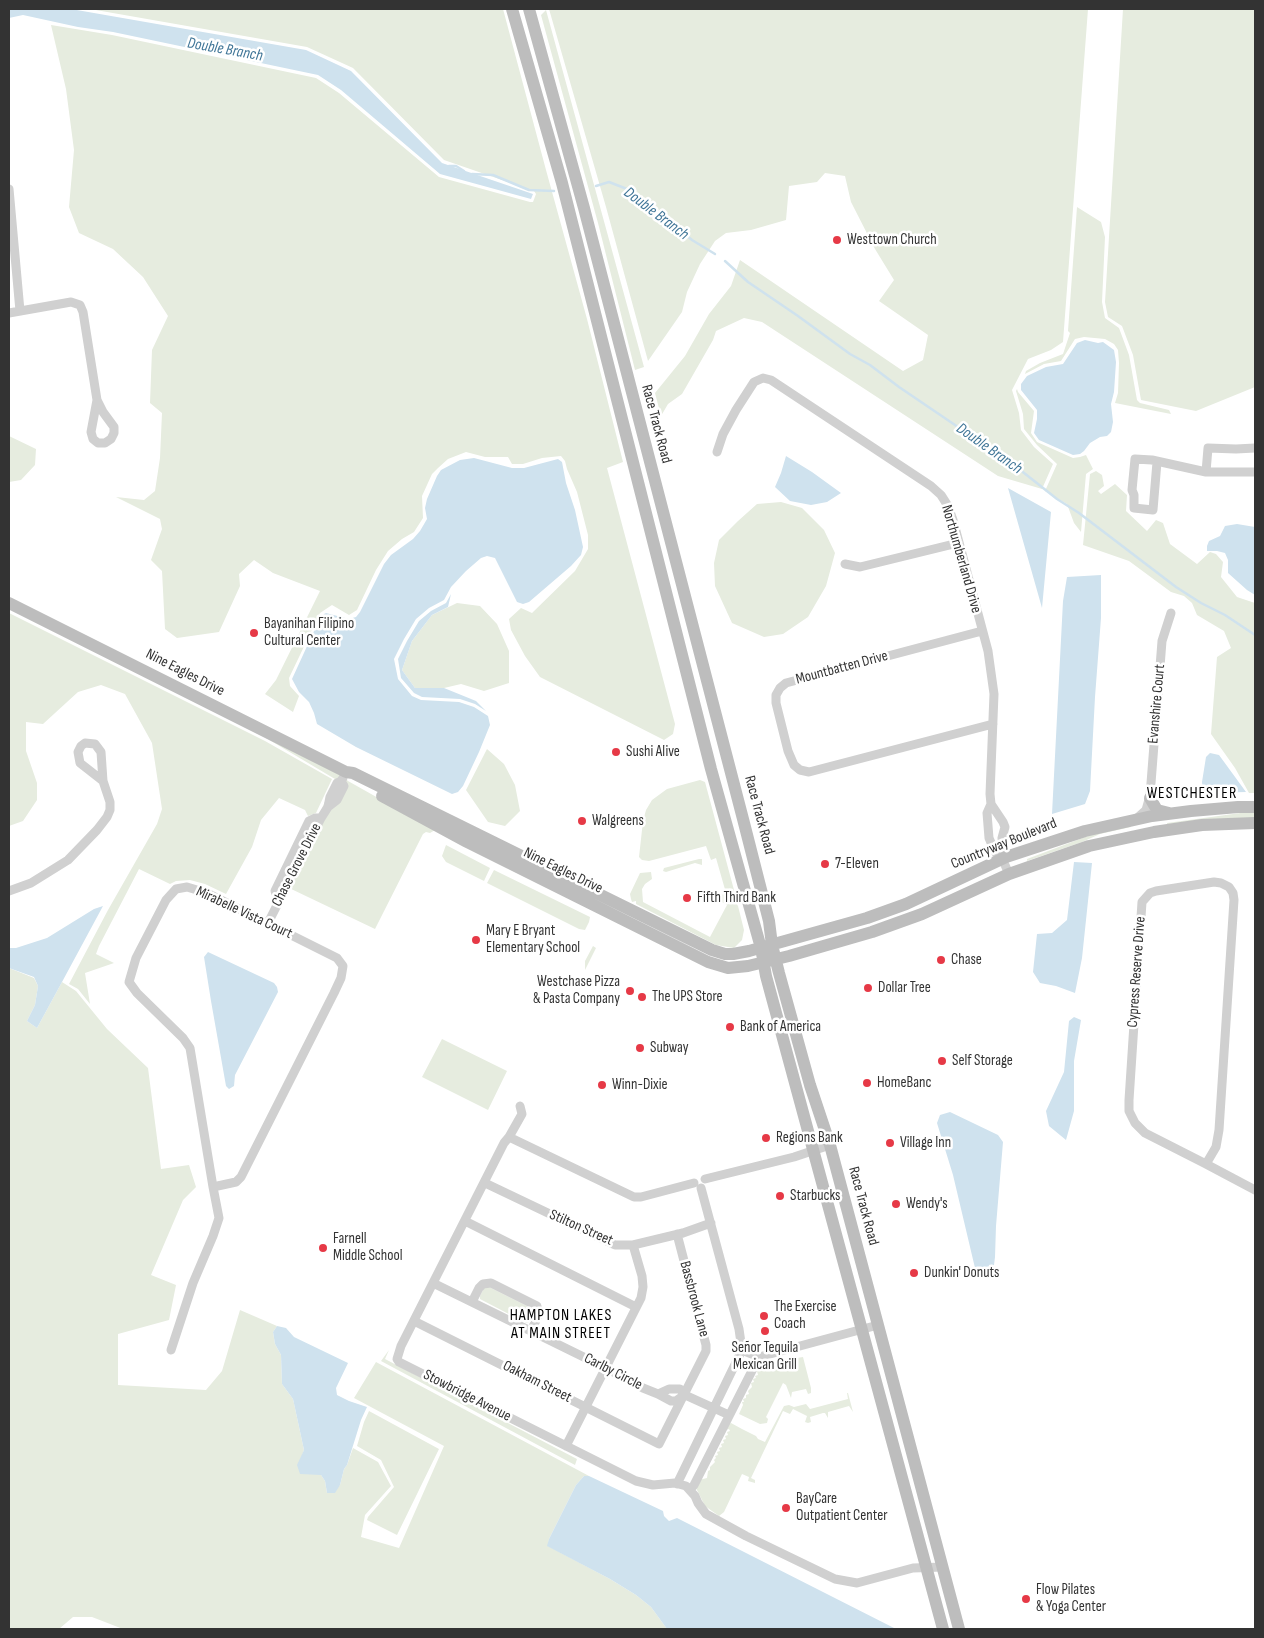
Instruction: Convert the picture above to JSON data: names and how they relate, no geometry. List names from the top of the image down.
{
  "streets": {
    "main road": ["Race Track Road", "Nine Eagles Drive", "Countryway Boulevard"],
    "street": [
      "Northumberland Drive",
      "Mountbatten Drive",
      "Evanshire Court",
      "Chase Grove Drive",
      "Mirabelle Vista Court",
      "Cypress Reserve Drive",
      "Stilton Street",
      "Bassbrook Lane",
      "Carlby Circle",
      "Oakham Street",
      "Stowbridge Avenue"
    ]
  },
  "crossings": [
    ["Race Track Road", "Nine Eagles Drive"],
    ["Race Track Road", "Countryway Boulevard"],
    ["Northumberland Drive", "Mountbatten Drive"],
    ["Northumberland Drive", "Countryway Boulevard"],
    ["Nine Eagles Drive", "Countryway Boulevard"],
    ["Nine Eagles Drive", "Chase Grove Drive"],
    ["Evanshire Court", "Countryway Boulevard"],
    ["Chase Grove Drive", "Mirabelle Vista Court"],
    ["Stilton Street", "Bassbrook Lane"],
    ["Stilton Street", "Stowbridge Avenue"],
    ["Bassbrook Lane", "Carlby Circle"],
    ["Bassbrook Lane", "Oakham Street"],
    ["Carlby Circle", "Stowbridge Avenue"],
    ["Oakham Street", "Stowbridge Avenue"]
  ],
  "districts": ["WESTCHESTER", "HAMPTON LAKES AT MAIN STREET"],
  "water": ["Double Branch"],
  "places": [
    "Westtown Church",
    "Bayanihan Filipino Cultural Center",
    "Sushi Alive",
    "Walgreens",
    "7-Eleven",
    "Fifth Third Bank",
    "Mary E Bryant Elementary School",
    "Chase",
    "Dollar Tree",
    "Westchase Pizza & Pasta Company",
    "The UPS Store",
    "Bank of America",
    "Subway",
    "Self Storage",
    "HomeBanc",
    "Winn-Dixie",
    "Regions Bank",
    "Village Inn",
    "Starbucks",
    "Wendy's",
    "Farnell Middle School",
    "Dunkin' Donuts",
    "The Exercise Coach",
    "Señor Tequila Mexican Grill",
    "BayCare Outpatient Center",
    "Flow Pilates & Yoga Center"
  ]
}
